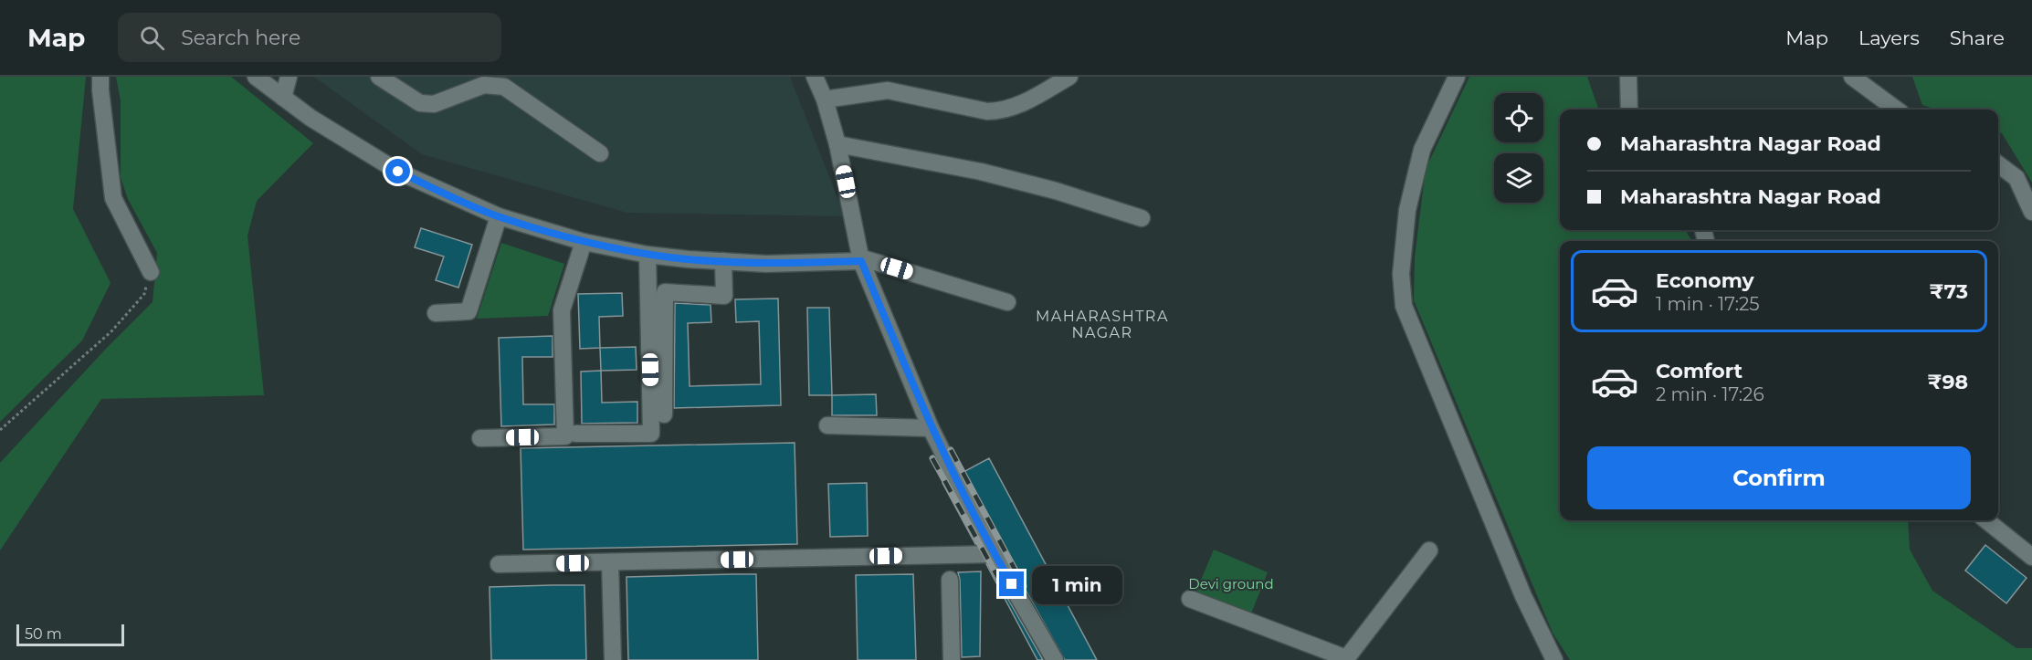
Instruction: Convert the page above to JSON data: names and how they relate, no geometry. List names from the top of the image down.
{
  "districts": ["MAHARASHTRA NAGAR"],
  "parks": ["Devi ground"],
  "scale_bar": "50 m",
  "page": {
    "header": "Map",
    "search": "Search here",
    "nav": ["Map", "Layers", "Share"],
    "banner": ["Maharashtra Nagar Road", "Maharashtra Nagar Road"],
    "list": [
      {
        "name": "Economy",
        "note": "1 min · 17:25",
        "value": "₹73"
      },
      {
        "name": "Comfort",
        "note": "2 min · 17:26",
        "value": "₹98"
      }
    ],
    "buttons": "Confirm",
    "bubble": "1 min",
    "scale": "50 m"
  }
}
